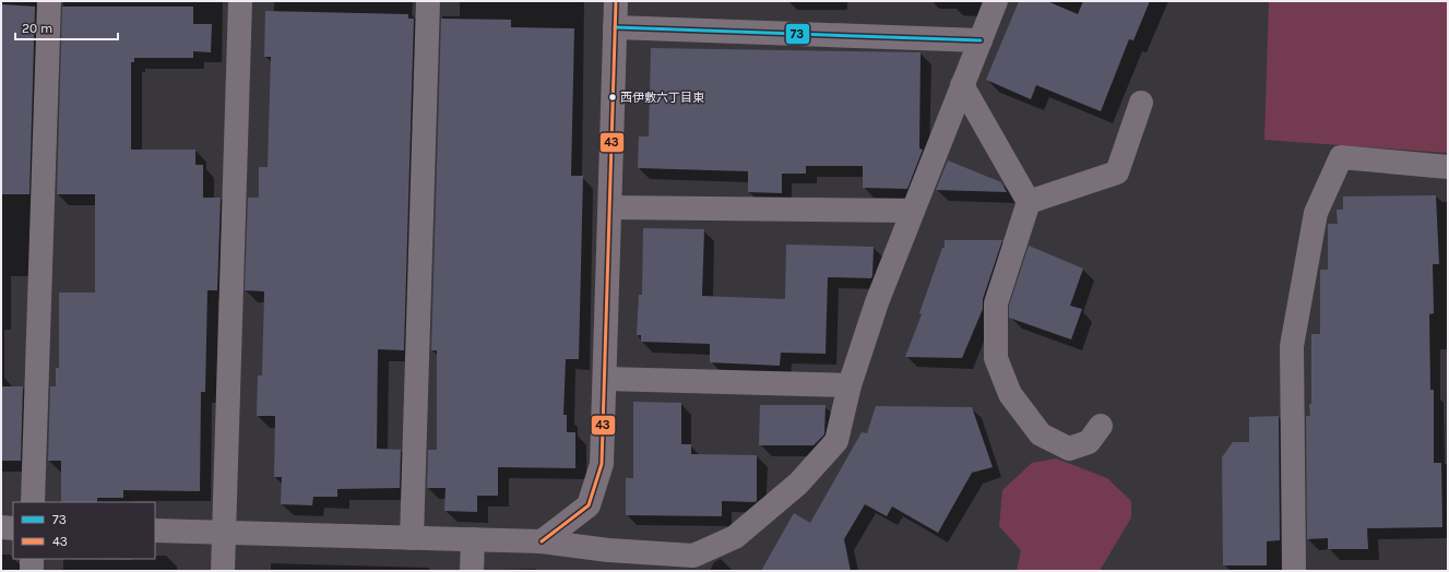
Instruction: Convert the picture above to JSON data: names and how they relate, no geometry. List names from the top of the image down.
{
  "places": ["西伊敷六丁目東"],
  "lines": ["transit line 43", "transit line 73"],
  "legend": ["73", "43"],
  "scale_bar": "20 m"
}
